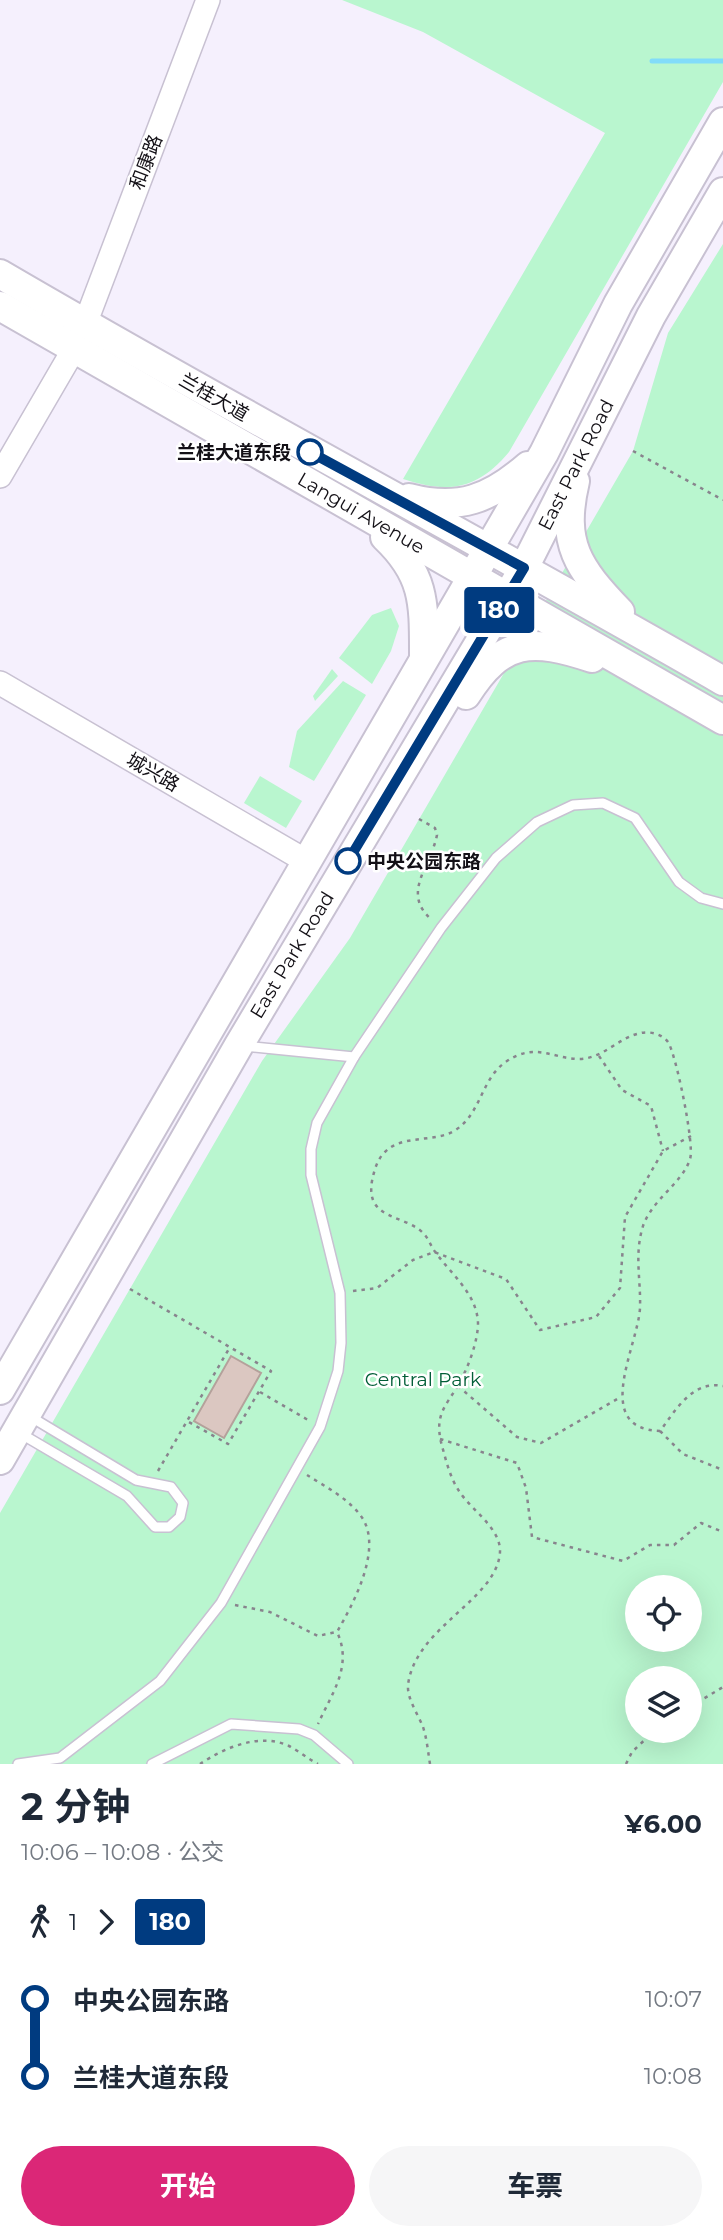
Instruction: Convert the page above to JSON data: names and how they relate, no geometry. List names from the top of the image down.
{
  "streets": {
    "main road": ["兰桂大道", "East Park Road", "Langui Avenue"],
    "street": ["和康路", "城兴路"]
  },
  "crossings": [
    ["和康路", "兰桂大道"],
    ["和康路", "Langui Avenue"],
    ["兰桂大道", "East Park Road"],
    ["兰桂大道", "Langui Avenue"],
    ["East Park Road", "Langui Avenue"],
    ["East Park Road", "城兴路"]
  ],
  "parks": ["Central Park"],
  "places": ["兰桂大道东段", "中央公园东路"],
  "lines": ["bus line 180"],
  "page": {
    "on_map": "180",
    "heading": ["2 分钟", "10:06 – 10:08 · 公交", "¥6.00"],
    "legs": ["1", "180"],
    "list": [
      {
        "name": "中央公园东路",
        "value": "10:07"
      },
      {
        "name": "兰桂大道东段",
        "value": "10:08"
      }
    ],
    "buttons": ["开始", "车票"]
  }
}
